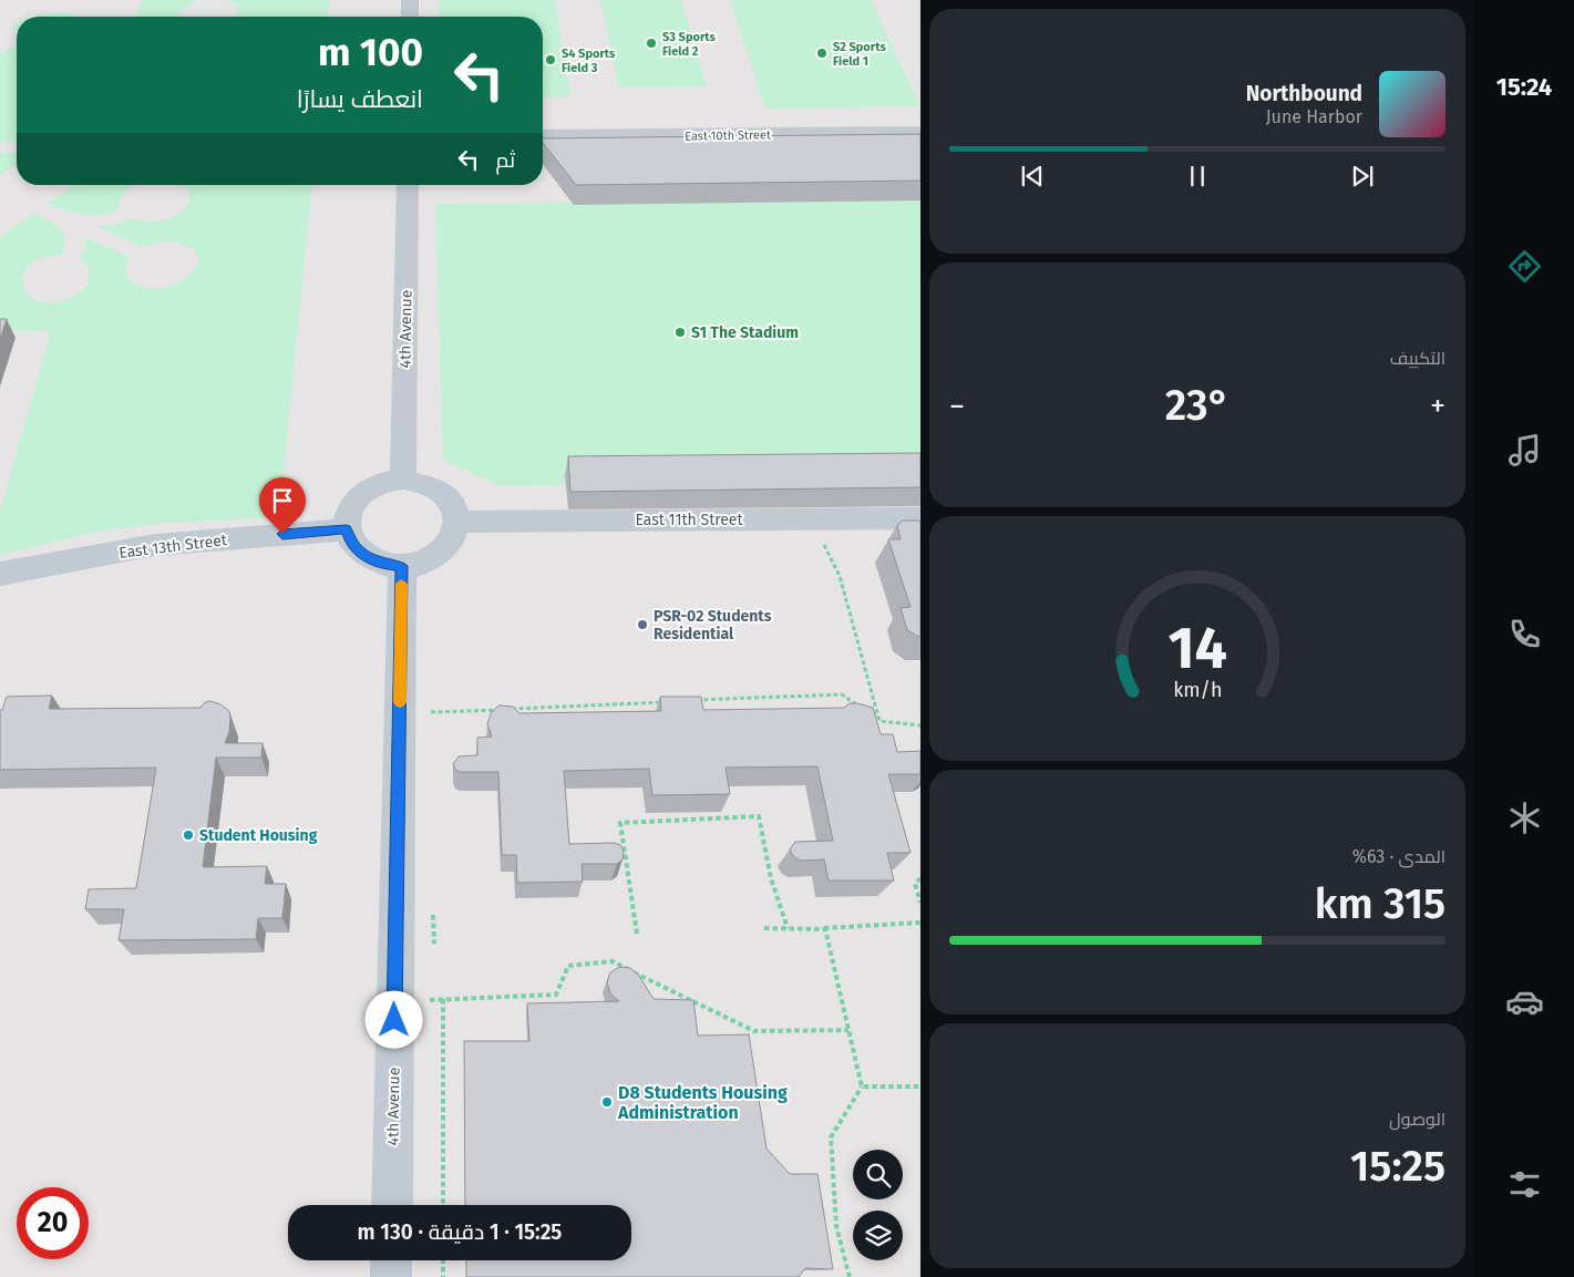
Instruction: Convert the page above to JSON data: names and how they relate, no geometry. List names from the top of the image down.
{
  "streets": {
    "lane": [
      "East 10th Street",
      "4th Avenue",
      "East 11th Street",
      "East 13th Street"
    ]
  },
  "crossings": [
    ["4th Avenue", "East 11th Street"],
    ["4th Avenue", "East 13th Street"],
    ["East 11th Street", "East 13th Street"]
  ],
  "places": [
    "S3 Sports Field 2",
    "S2 Sports Field 1",
    "S4 Sports Field 3",
    "S1 The Stadium",
    "PSR-02 Students Residential",
    "Student Housing",
    "D8 Students Housing Administration"
  ],
  "page": {
    "tabs": "15:24",
    "turn": ["100 m", "انعطف يسارًا"],
    "song": ["Northbound", "June Harbor"],
    "then": "ثم",
    "tile": [
      "التكييف",
      ["المدى · 63%", "315 km"],
      ["الوصول", "15:25"]
    ],
    "heat": ["−", "23°", "+"],
    "limit": "20",
    "trip": "15:25 · 1 دقيقة · 130 m",
    "gauge": ["14", "km/h"]
  }
}
